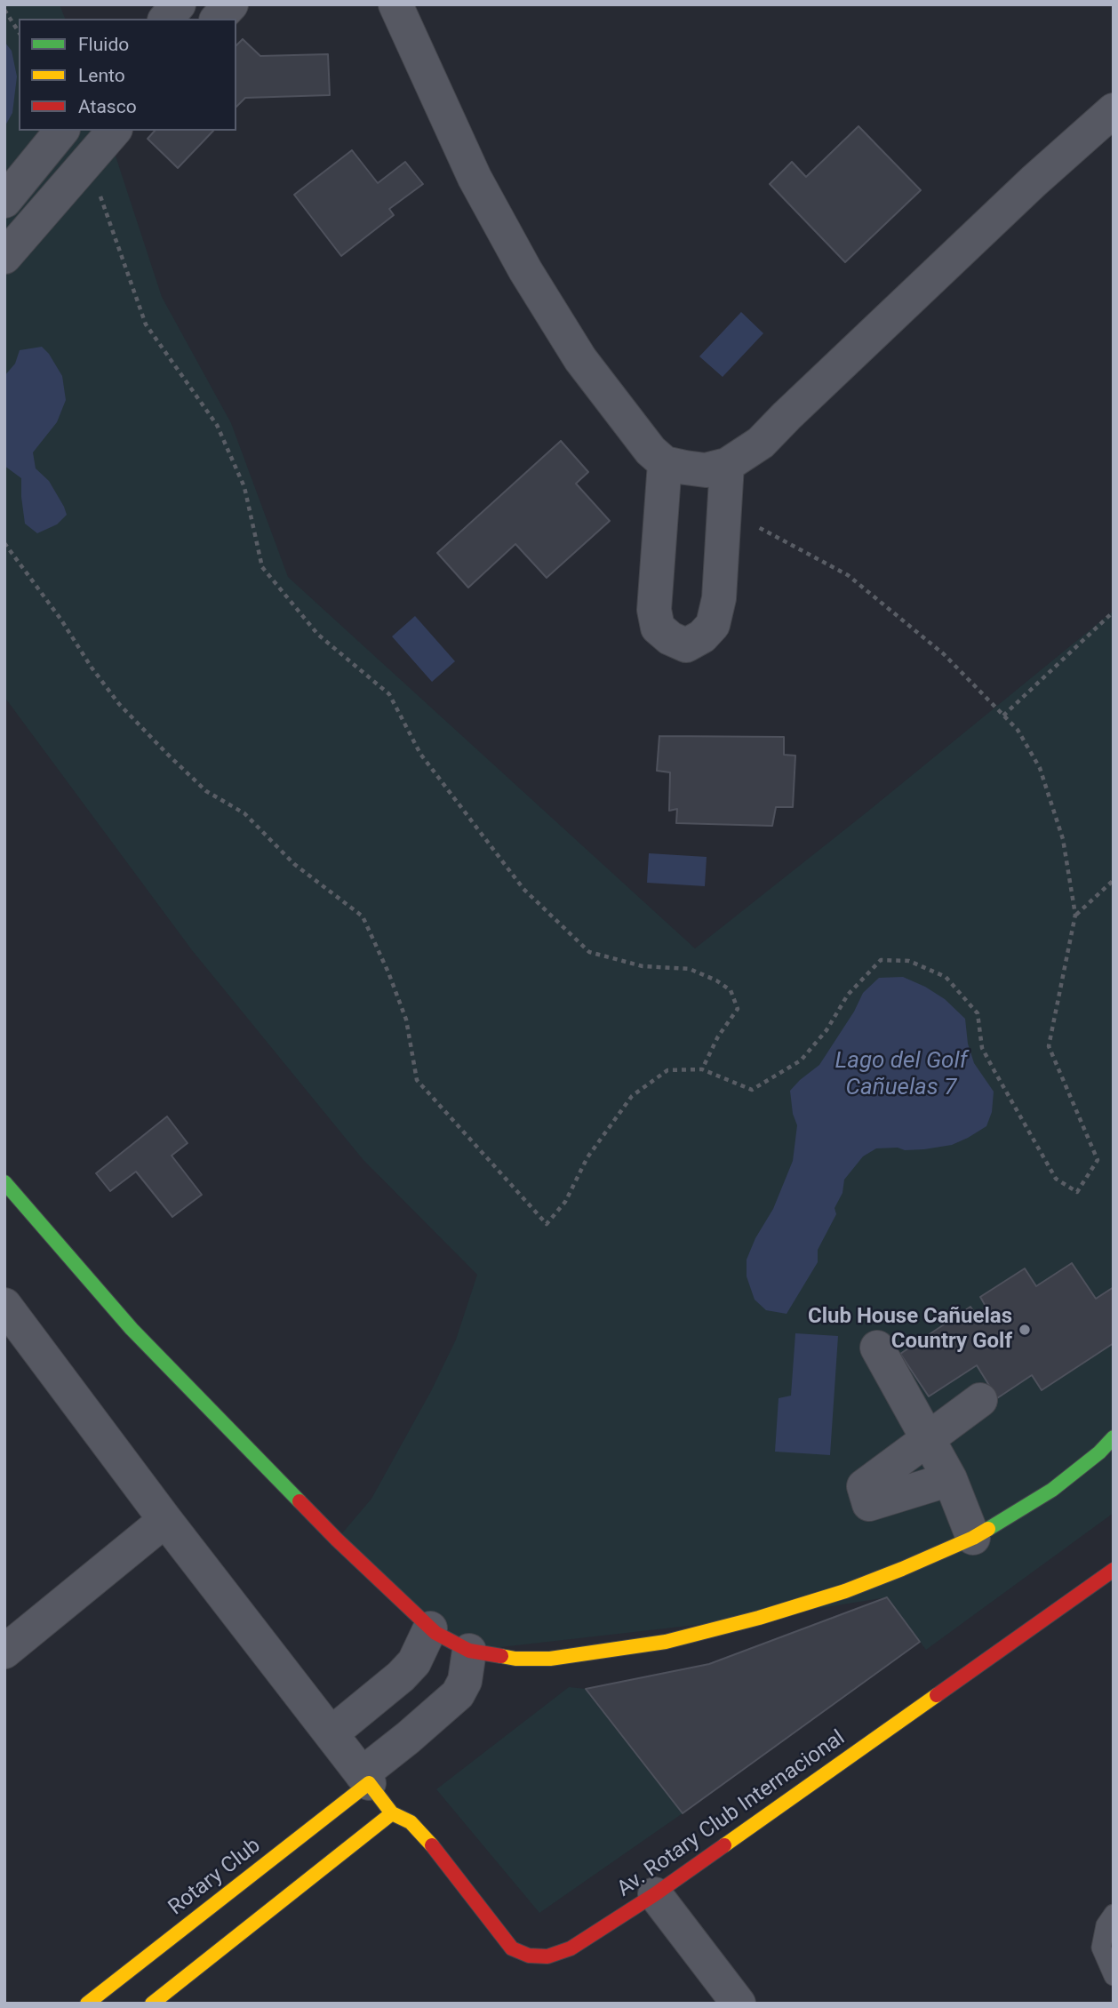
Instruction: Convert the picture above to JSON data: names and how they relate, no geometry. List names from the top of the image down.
{
  "streets": {
    "main road": ["Av. Rotary Club Internacional", "Rotary Club"]
  },
  "water": ["Lago del Golf Cañuelas 7"],
  "places": ["Club House Cañuelas Country Golf"],
  "legend": ["Fluido", "Lento", "Atasco"]
}
